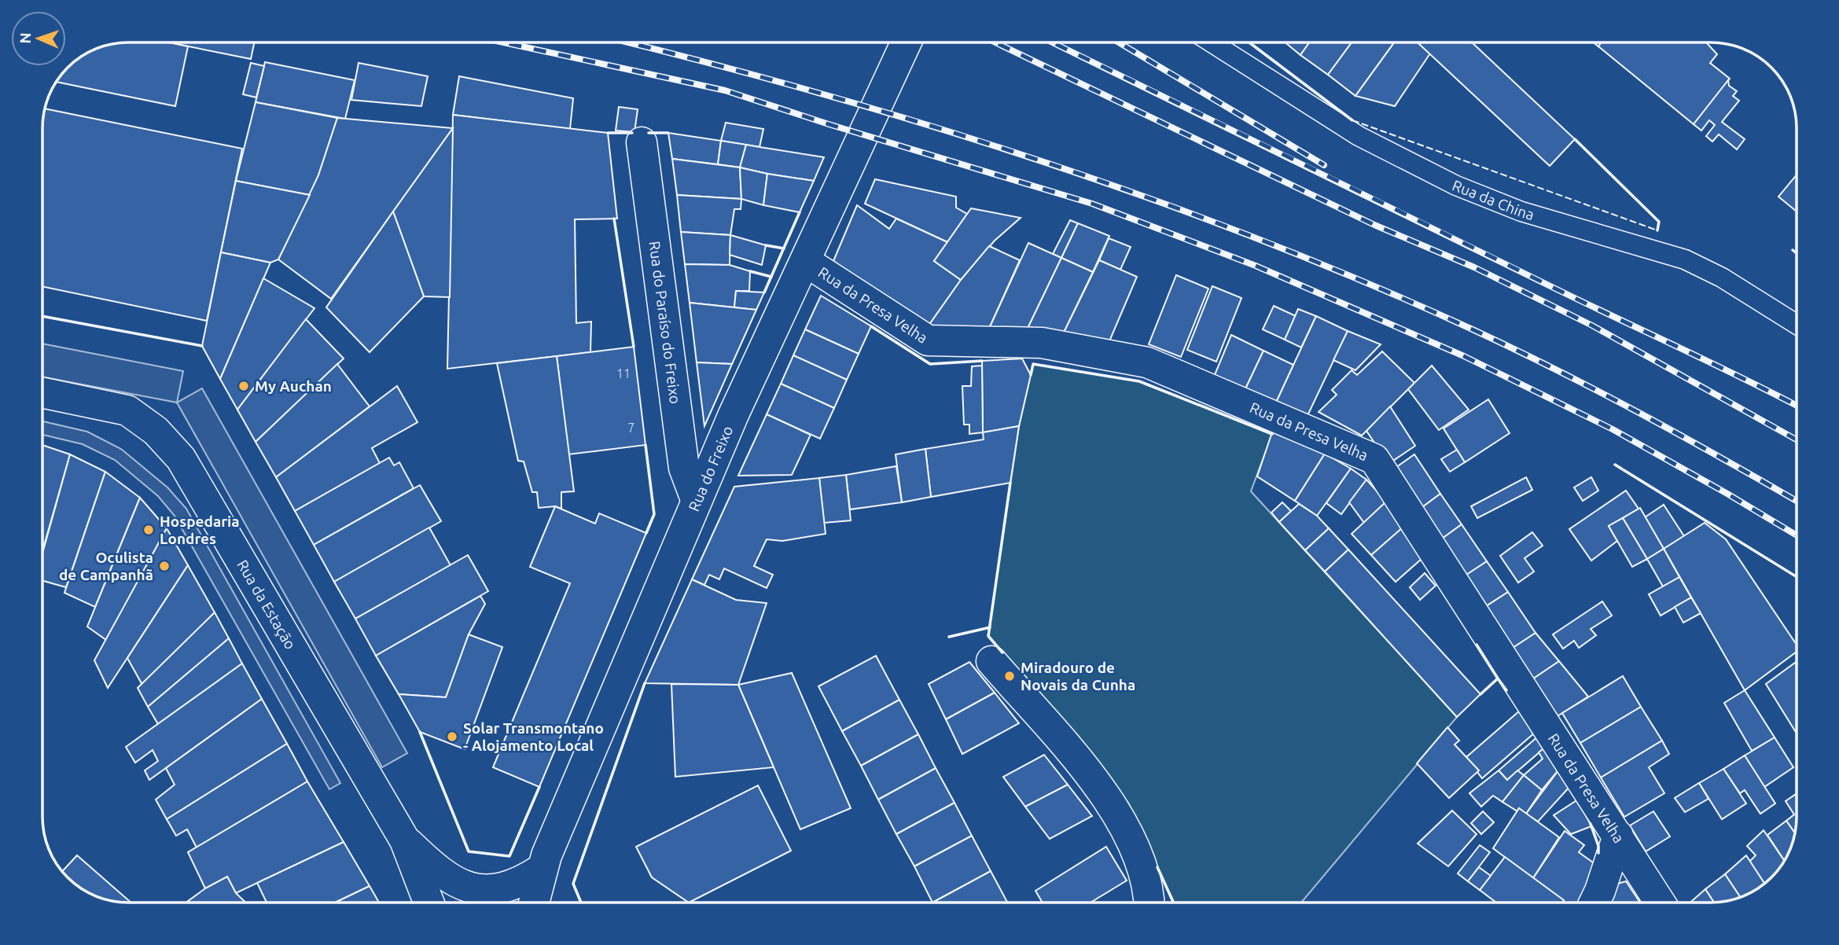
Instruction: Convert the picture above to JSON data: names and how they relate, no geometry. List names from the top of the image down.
{
  "streets": {
    "street": [
      "Rua da Presa Velha",
      "Rua do Paraíso do Freixo",
      "Rua do Freixo",
      "Rua da Estação"
    ],
    "lane": ["Rua da China"]
  },
  "crossings": [
    ["Rua da Presa Velha", "Rua do Freixo"],
    ["Rua do Paraíso do Freixo", "Rua do Freixo"],
    ["Rua do Freixo", "Rua da Estação"]
  ],
  "places": [
    "My Auchan",
    "Hospedaria Londres",
    "Oculista de Campanhã",
    "Miradouro de Novais da Cunha",
    "Solar Transmontano - Alojamento Local"
  ],
  "house_numbers": ["11", "7"],
  "north": "left"
}
